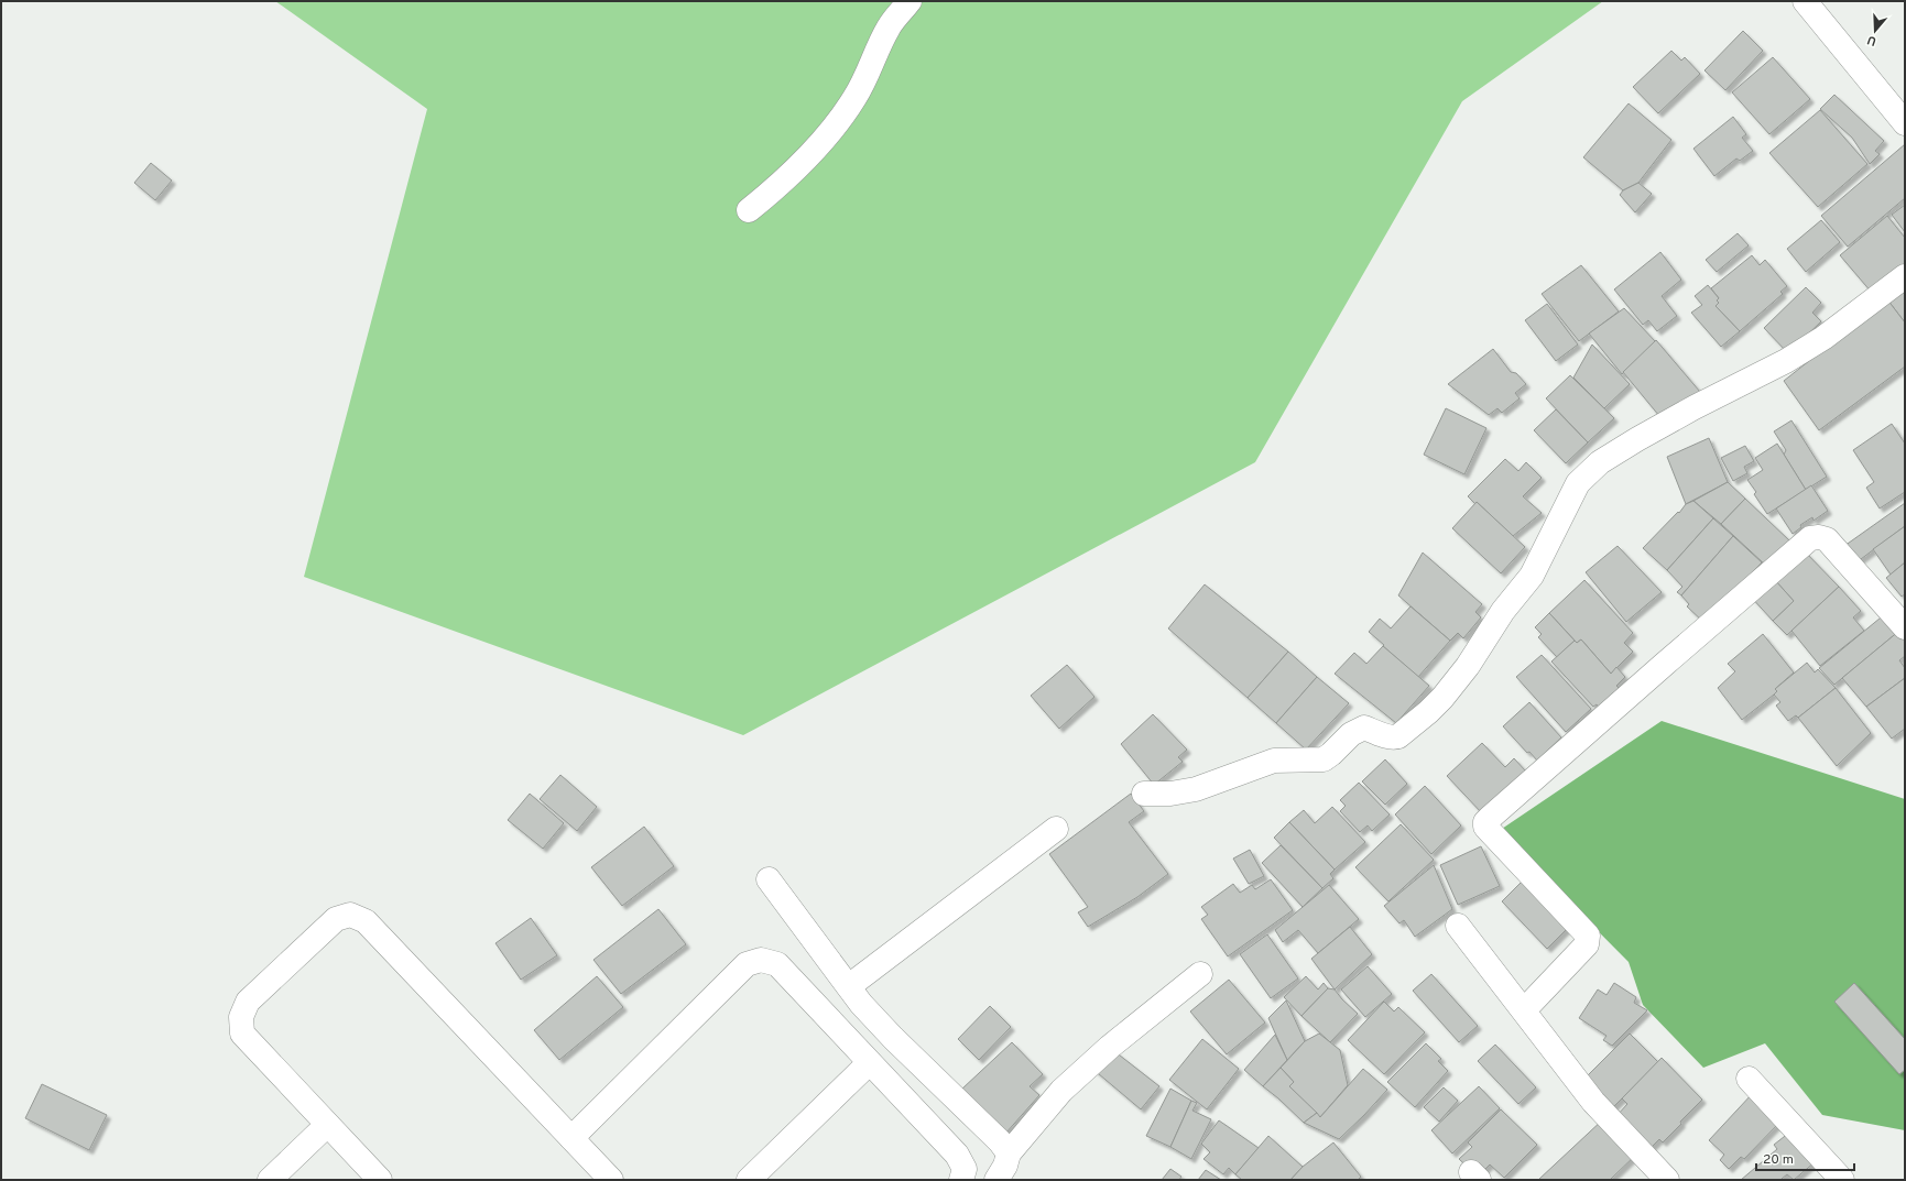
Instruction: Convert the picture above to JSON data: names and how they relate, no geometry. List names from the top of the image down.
{
  "scale_bar": "20 m",
  "north": "bottom"
}
